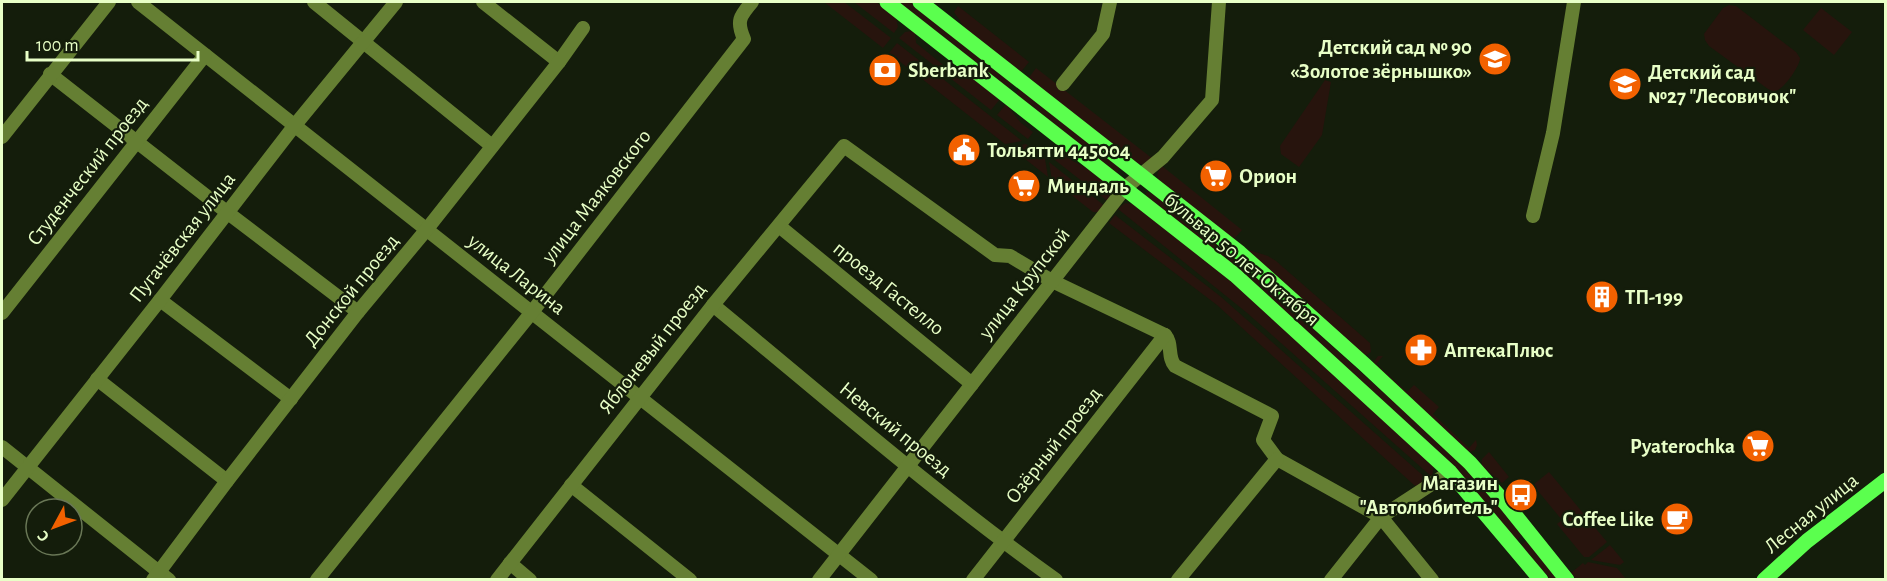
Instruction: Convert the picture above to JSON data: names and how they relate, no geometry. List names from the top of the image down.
{
  "streets": {
    "main road": ["бульвар 50 лет Октября", "Лесная улица"],
    "street": [
      "Студенческий проезд",
      "улица Маяковского",
      "Пугачёвская улица",
      "улица Ларина",
      "улица Крупской",
      "проезд Гастелло",
      "Донской проезд",
      "Яблоневый проезд",
      "Невский проезд",
      "Озёрный проезд"
    ]
  },
  "crossings": [
    ["Студенческий проезд", "улица Ларина"],
    ["улица Маяковского", "улица Ларина"],
    ["Пугачёвская улица", "улица Ларина"],
    ["бульвар 50 лет Октября", "улица Крупской"],
    ["улица Ларина", "улица Крупской"],
    ["улица Ларина", "Донской проезд"],
    ["улица Ларина", "Яблоневый проезд"],
    ["улица Крупской", "проезд Гастелло"],
    ["улица Крупской", "Яблоневый проезд"],
    ["улица Крупской", "Невский проезд"],
    ["проезд Гастелло", "Яблоневый проезд"],
    ["Яблоневый проезд", "Невский проезд"],
    ["Невский проезд", "Озёрный проезд"]
  ],
  "places": {
    "school or university": ["Детский сад № 90 «Золотое зёрнышко»", "Детский сад №27 \"Лесовичок\""],
    "bank": ["Sberbank"],
    "public building": ["Тольятти 445004"],
    "supermarket": ["Орион", "Миндаль", "Pyaterochka"],
    "building": ["ТП-199"],
    "pharmacy": ["АптекаПлюс"],
    "bus stop": ["Магазин \"Автолюбитель\""],
    "cafe": ["Coffee Like"]
  },
  "scale_bar": "100 m",
  "north": "bottom left"
}
